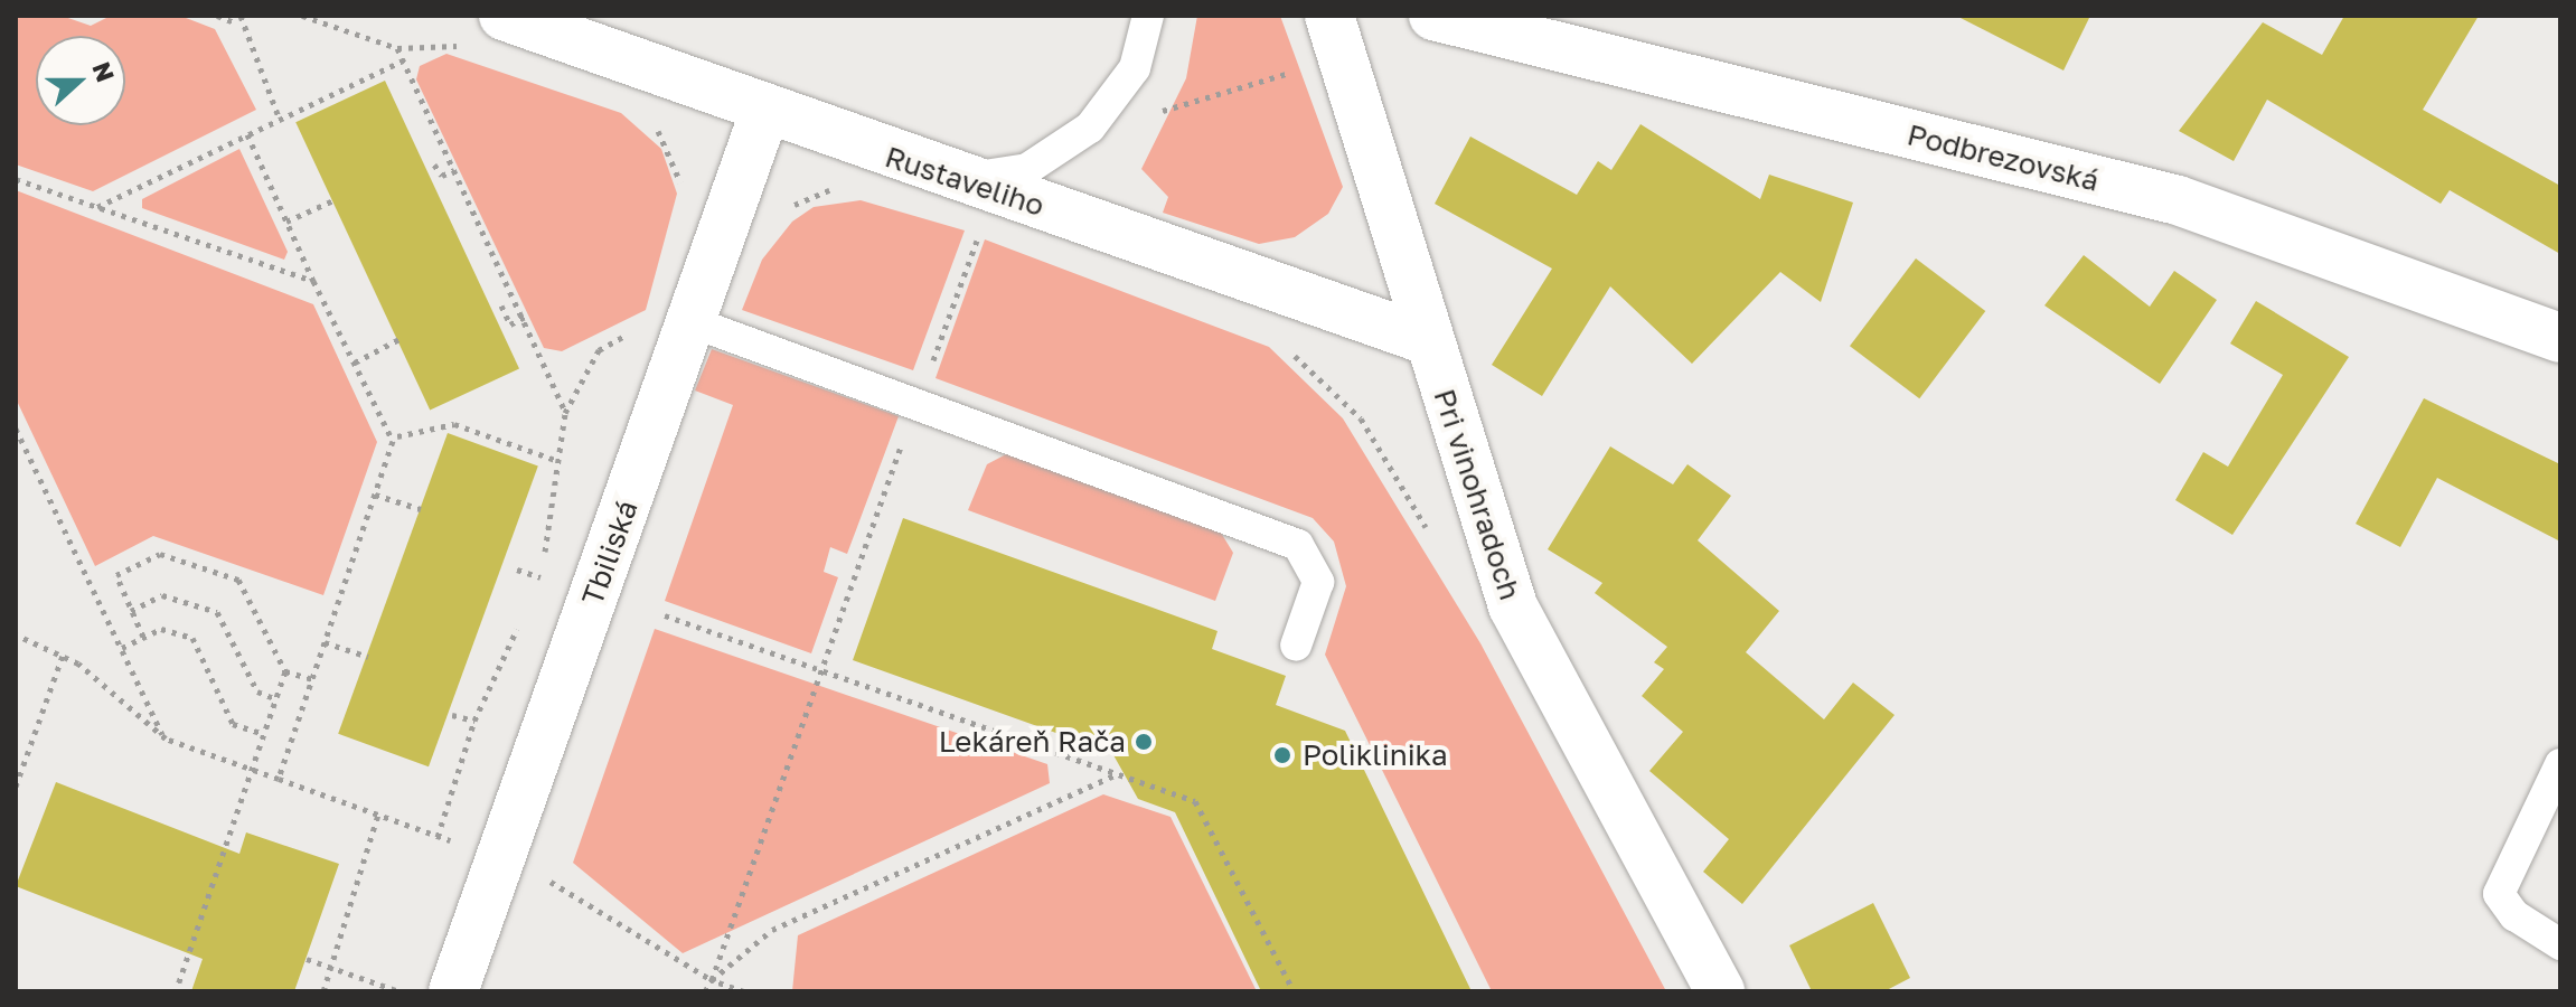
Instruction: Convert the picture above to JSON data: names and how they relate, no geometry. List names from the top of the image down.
{
  "streets": {
    "street": [
      "Podbrezovská",
      "Rustaveliho",
      "Pri vinohradoch",
      "Tbiliská"
    ]
  },
  "crossings": [
    ["Rustaveliho", "Pri vinohradoch"],
    ["Rustaveliho", "Tbiliská"]
  ],
  "places": ["Lekáreň Rača", "Poliklinika"],
  "north": "right"
}
